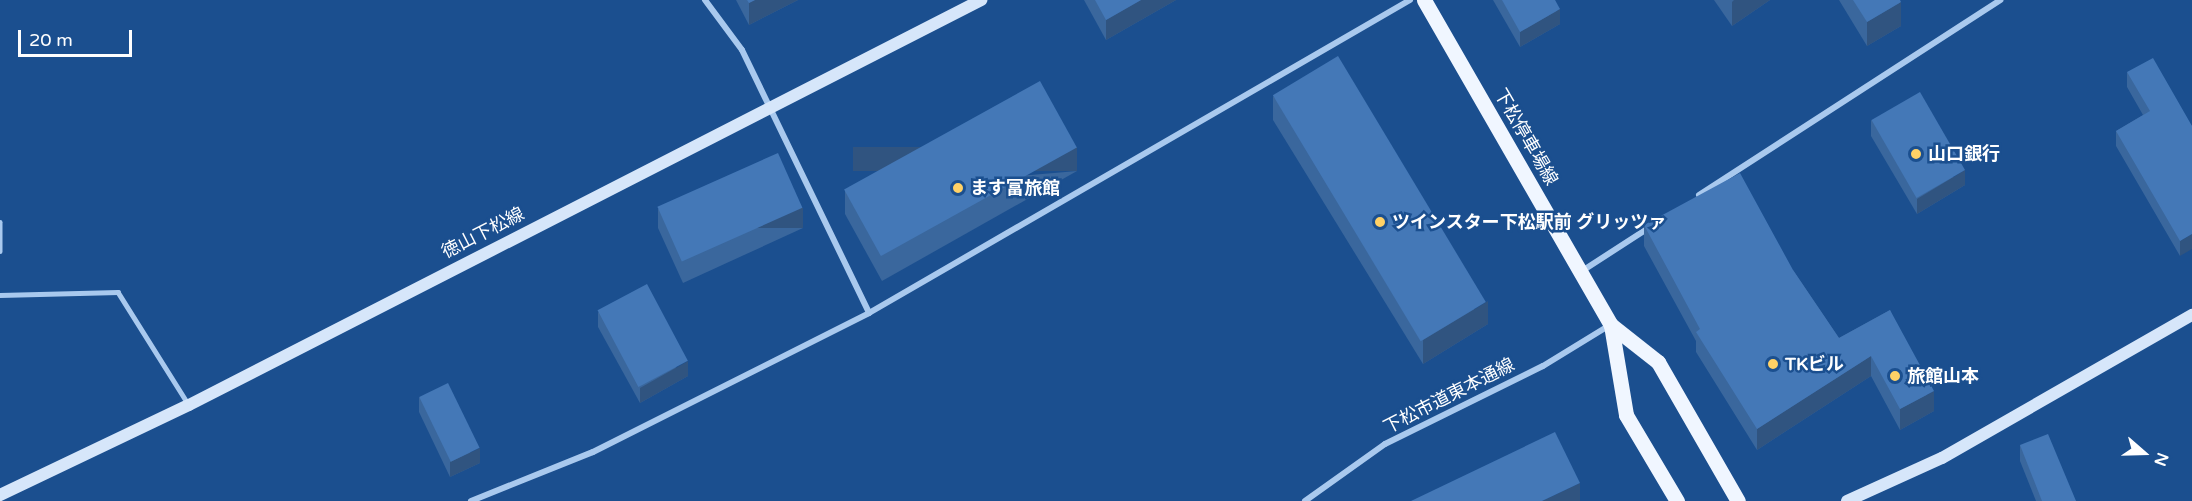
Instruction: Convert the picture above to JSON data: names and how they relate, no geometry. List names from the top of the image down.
{
  "streets": {
    "main road": ["下松停車場線", "徳山下松線"],
    "street": ["下松市道東本通線"]
  },
  "crossings": [
    ["下松停車場線", "下松市道東本通線"]
  ],
  "places": [
    "山口銀行",
    "ます富旅館",
    "ツインスター下松駅前 グリッツァ",
    "TKビル",
    "旅館山本"
  ],
  "scale_bar": "20 m",
  "north": "right"
}
